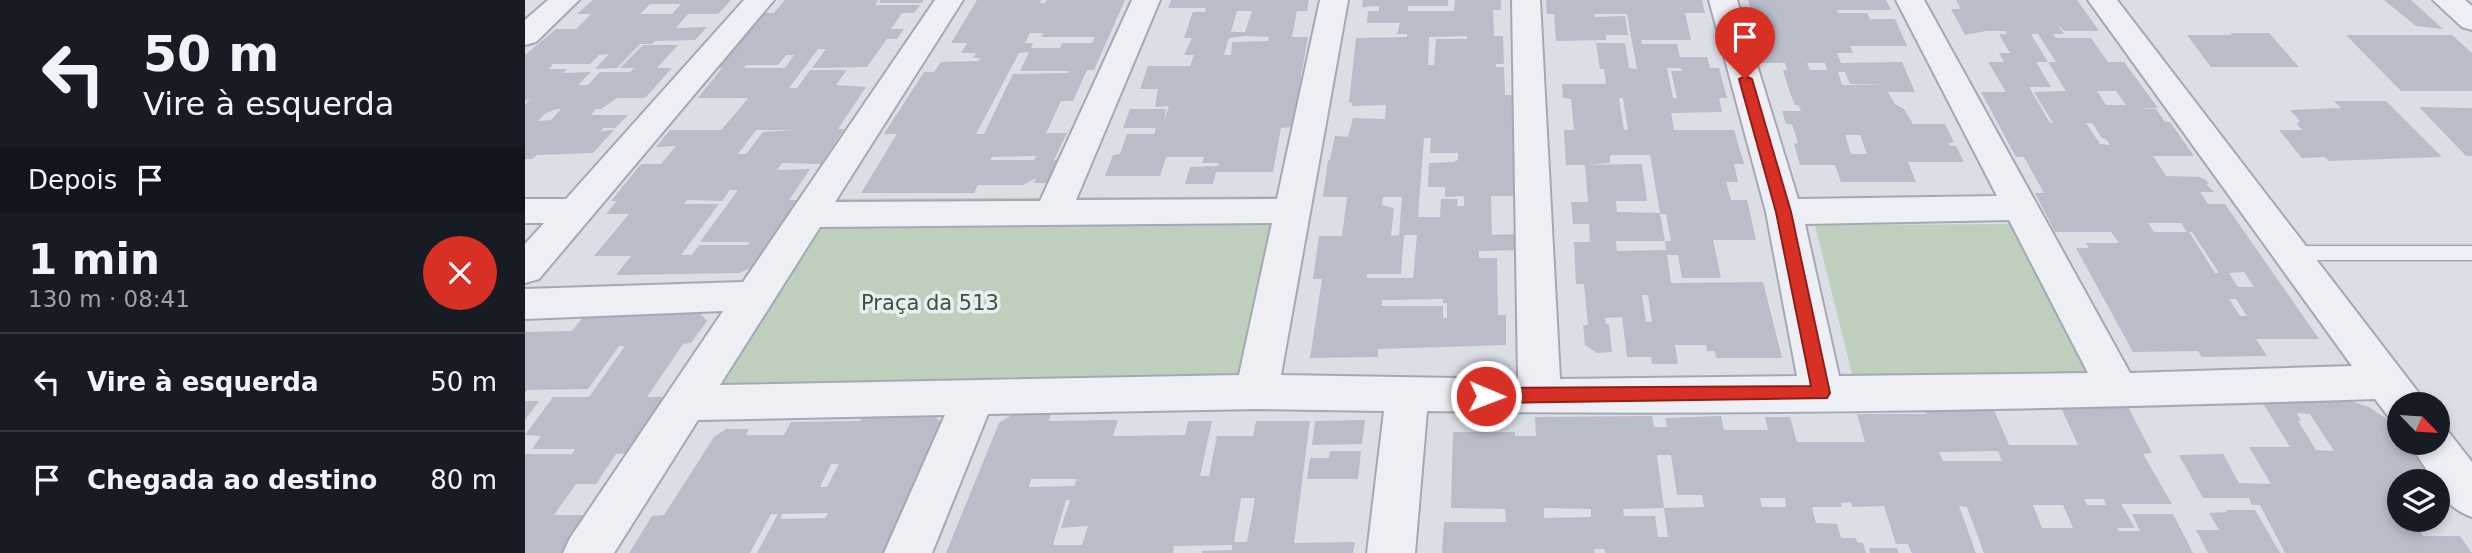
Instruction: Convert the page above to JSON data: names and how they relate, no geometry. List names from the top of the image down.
{
  "parks": ["Praça da 513"],
  "north": "bottom right",
  "page": {
    "turn": ["50 m", "Vire à esquerda"],
    "then": "Depois",
    "heading": ["1 min", "130 m · 08:41"],
    "list": [
      {
        "name": "Vire à esquerda",
        "value": "50 m"
      },
      {
        "name": "Chegada ao destino",
        "value": "80 m"
      }
    ]
  }
}
